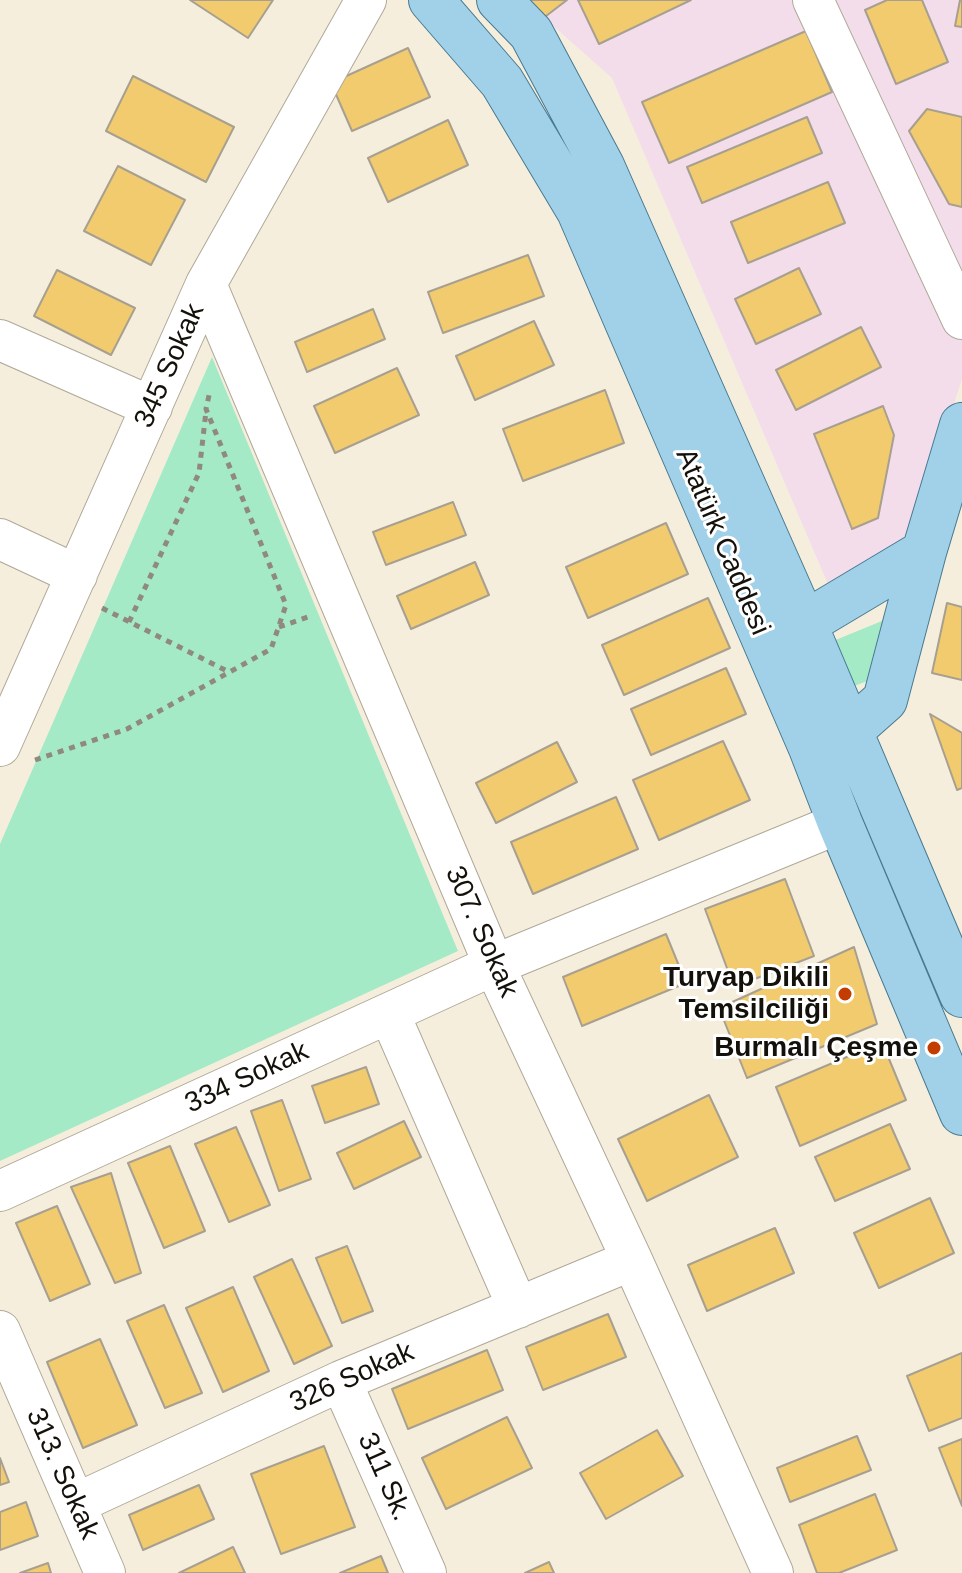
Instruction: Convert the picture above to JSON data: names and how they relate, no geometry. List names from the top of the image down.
{
  "streets": {
    "main road": ["Atatürk Caddesi"],
    "street": [
      "345 Sokak",
      "307. Sokak",
      "334 Sokak",
      "326 Sokak",
      "313. Sokak",
      "311 Sk."
    ]
  },
  "crossings": [
    ["345 Sokak", "307. Sokak"],
    ["Atatürk Caddesi", "334 Sokak"],
    ["307. Sokak", "334 Sokak"],
    ["307. Sokak", "326 Sokak"],
    ["326 Sokak", "313. Sokak"],
    ["326 Sokak", "311 Sk."]
  ],
  "places": ["Turyap Dikili Temsilciliği", "Burmalı Çeşme"]
}
